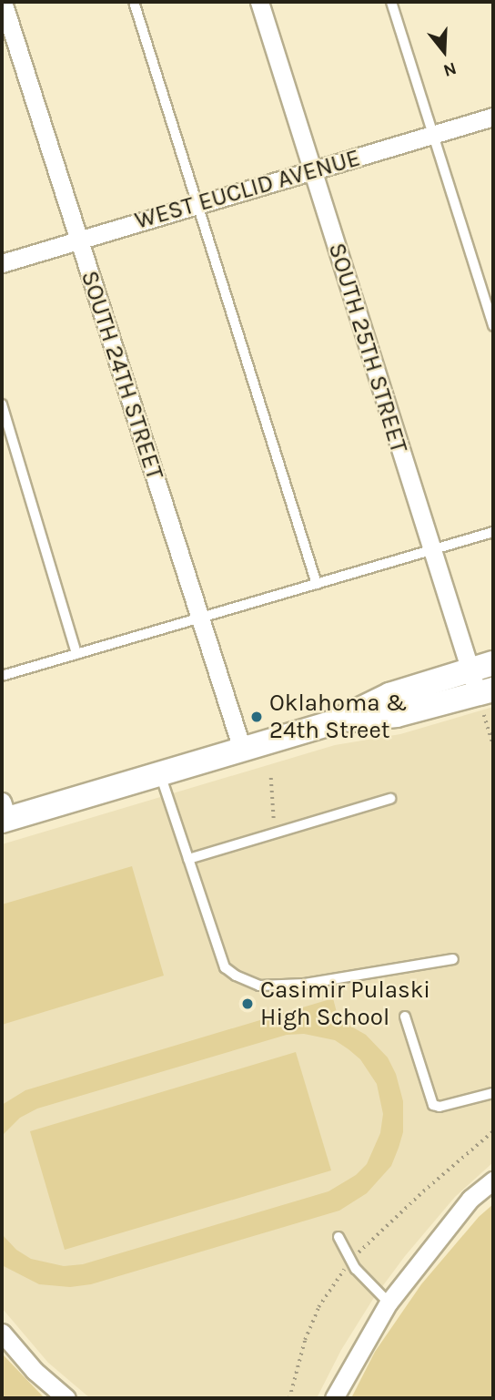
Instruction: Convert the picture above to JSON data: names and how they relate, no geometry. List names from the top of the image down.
{
  "streets": {
    "street": ["WEST EUCLID AVENUE", "SOUTH 25TH STREET", "SOUTH 24TH STREET"]
  },
  "crossings": [
    ["WEST EUCLID AVENUE", "SOUTH 25TH STREET"],
    ["WEST EUCLID AVENUE", "SOUTH 24TH STREET"]
  ],
  "places": ["Oklahoma & 24th Street", "Casimir Pulaski High School"],
  "north": "bottom"
}
